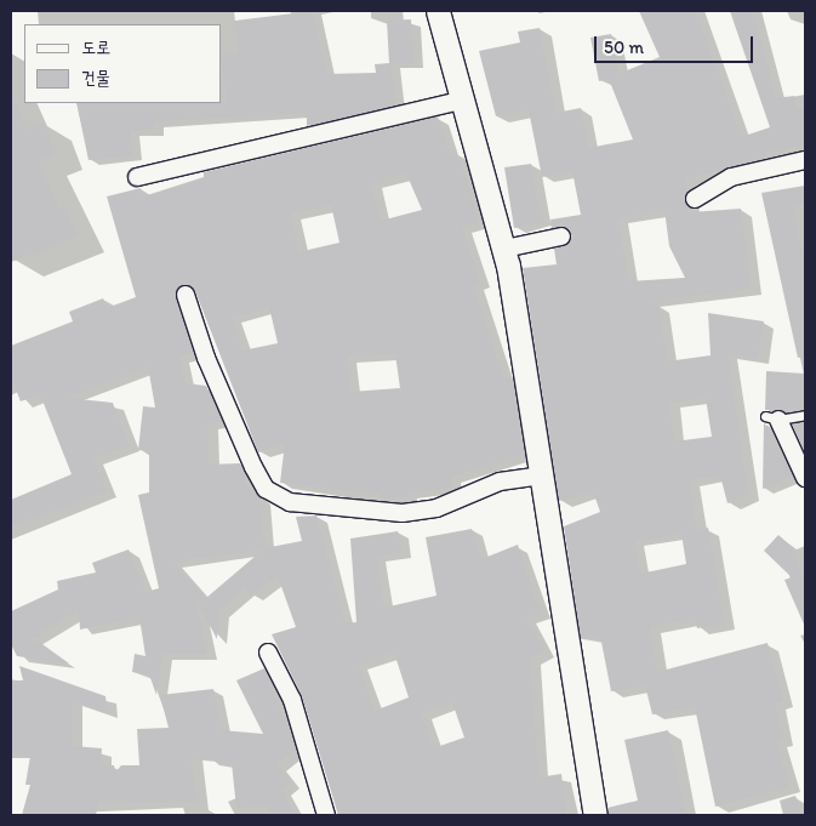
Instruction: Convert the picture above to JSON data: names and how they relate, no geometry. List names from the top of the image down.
{
  "legend": ["도로", "건물"],
  "scale_bar": "50 m"
}
